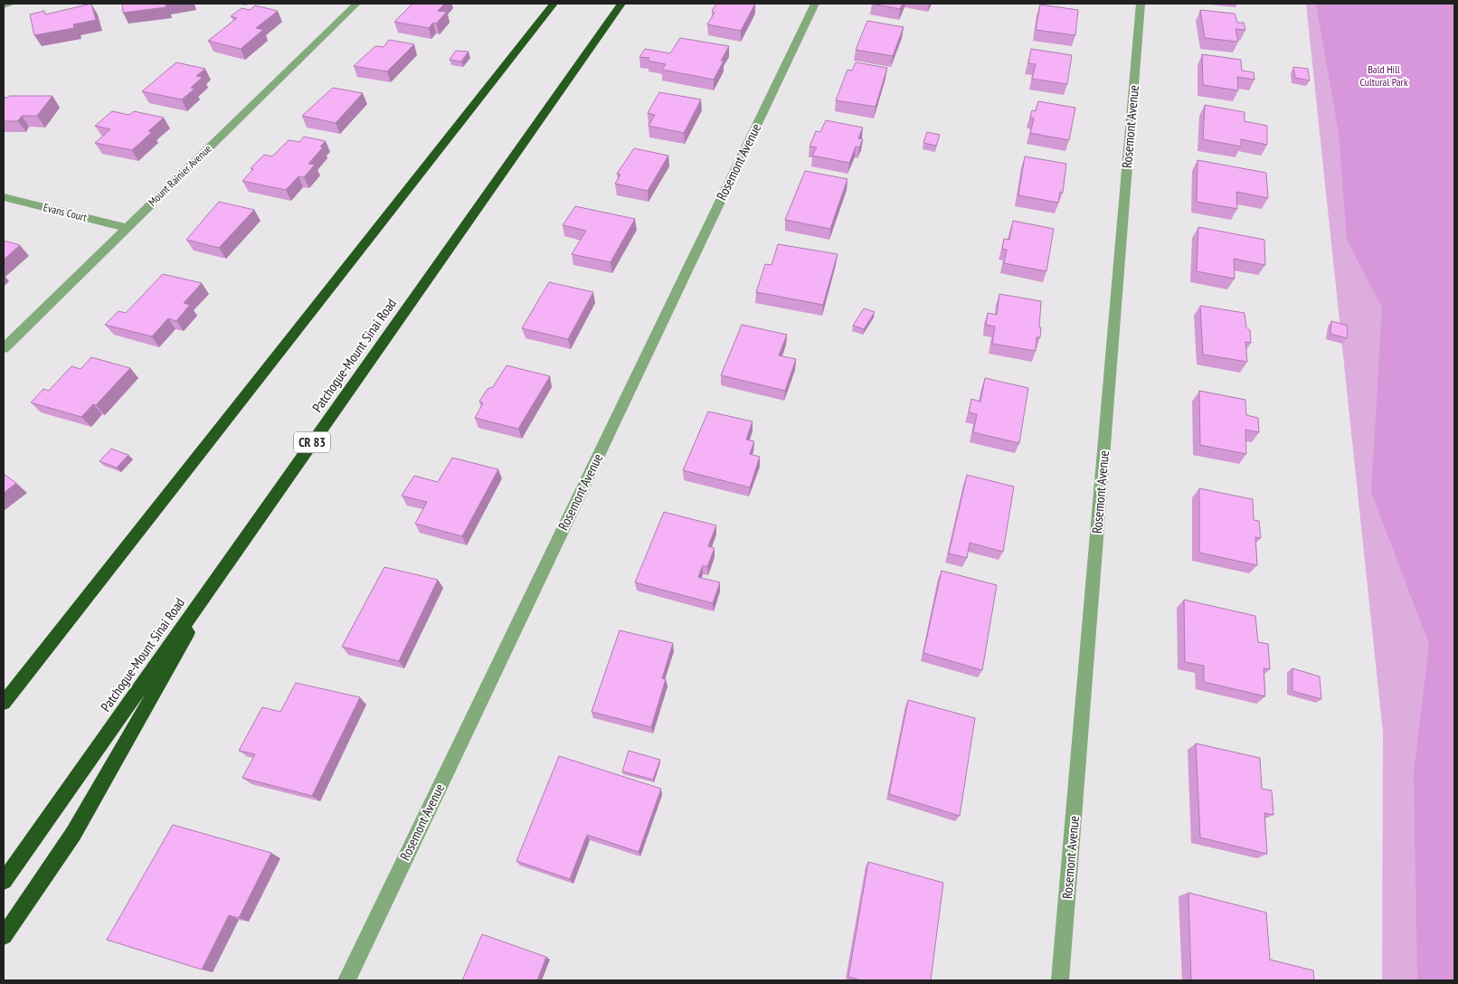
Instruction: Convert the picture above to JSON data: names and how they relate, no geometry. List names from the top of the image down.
{
  "streets": {
    "highway": ["Patchogue-Mount Sinai Road", "CR 83"],
    "street": ["Rosemont Avenue", "Mount Rainier Avenue", "Evans Court"]
  },
  "crossings": [
    ["Mount Rainier Avenue", "Evans Court"]
  ],
  "parks": ["Bald Hill Cultural Park"]
}
